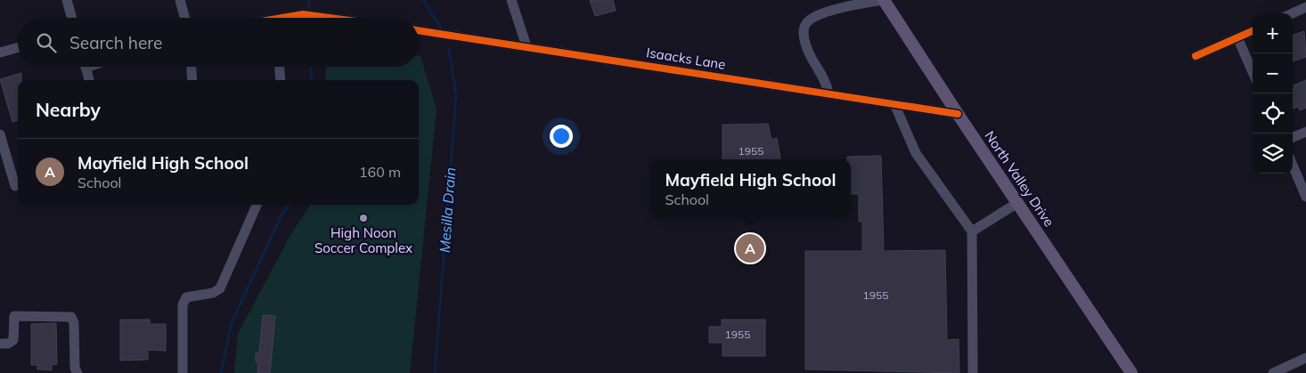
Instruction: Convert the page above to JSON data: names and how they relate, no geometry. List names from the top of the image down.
{
  "streets": {
    "main road": ["North Valley Drive"],
    "street": ["Isaacks Lane"]
  },
  "crossings": [
    ["Isaacks Lane", "North Valley Drive"]
  ],
  "water": ["Mesilla Drain"],
  "places": ["High Noon Soccer Complex"],
  "house_numbers": ["1955", "1955", "1955"],
  "page": {
    "map_buttons": ["+", "−"],
    "search": "Search here",
    "heading": "Nearby",
    "list": [
      {
        "mark": "A",
        "name": "Mayfield High School",
        "note": "School",
        "value": "160 m"
      }
    ],
    "popup": ["Mayfield High School", "School"],
    "pins": "A"
  }
}
